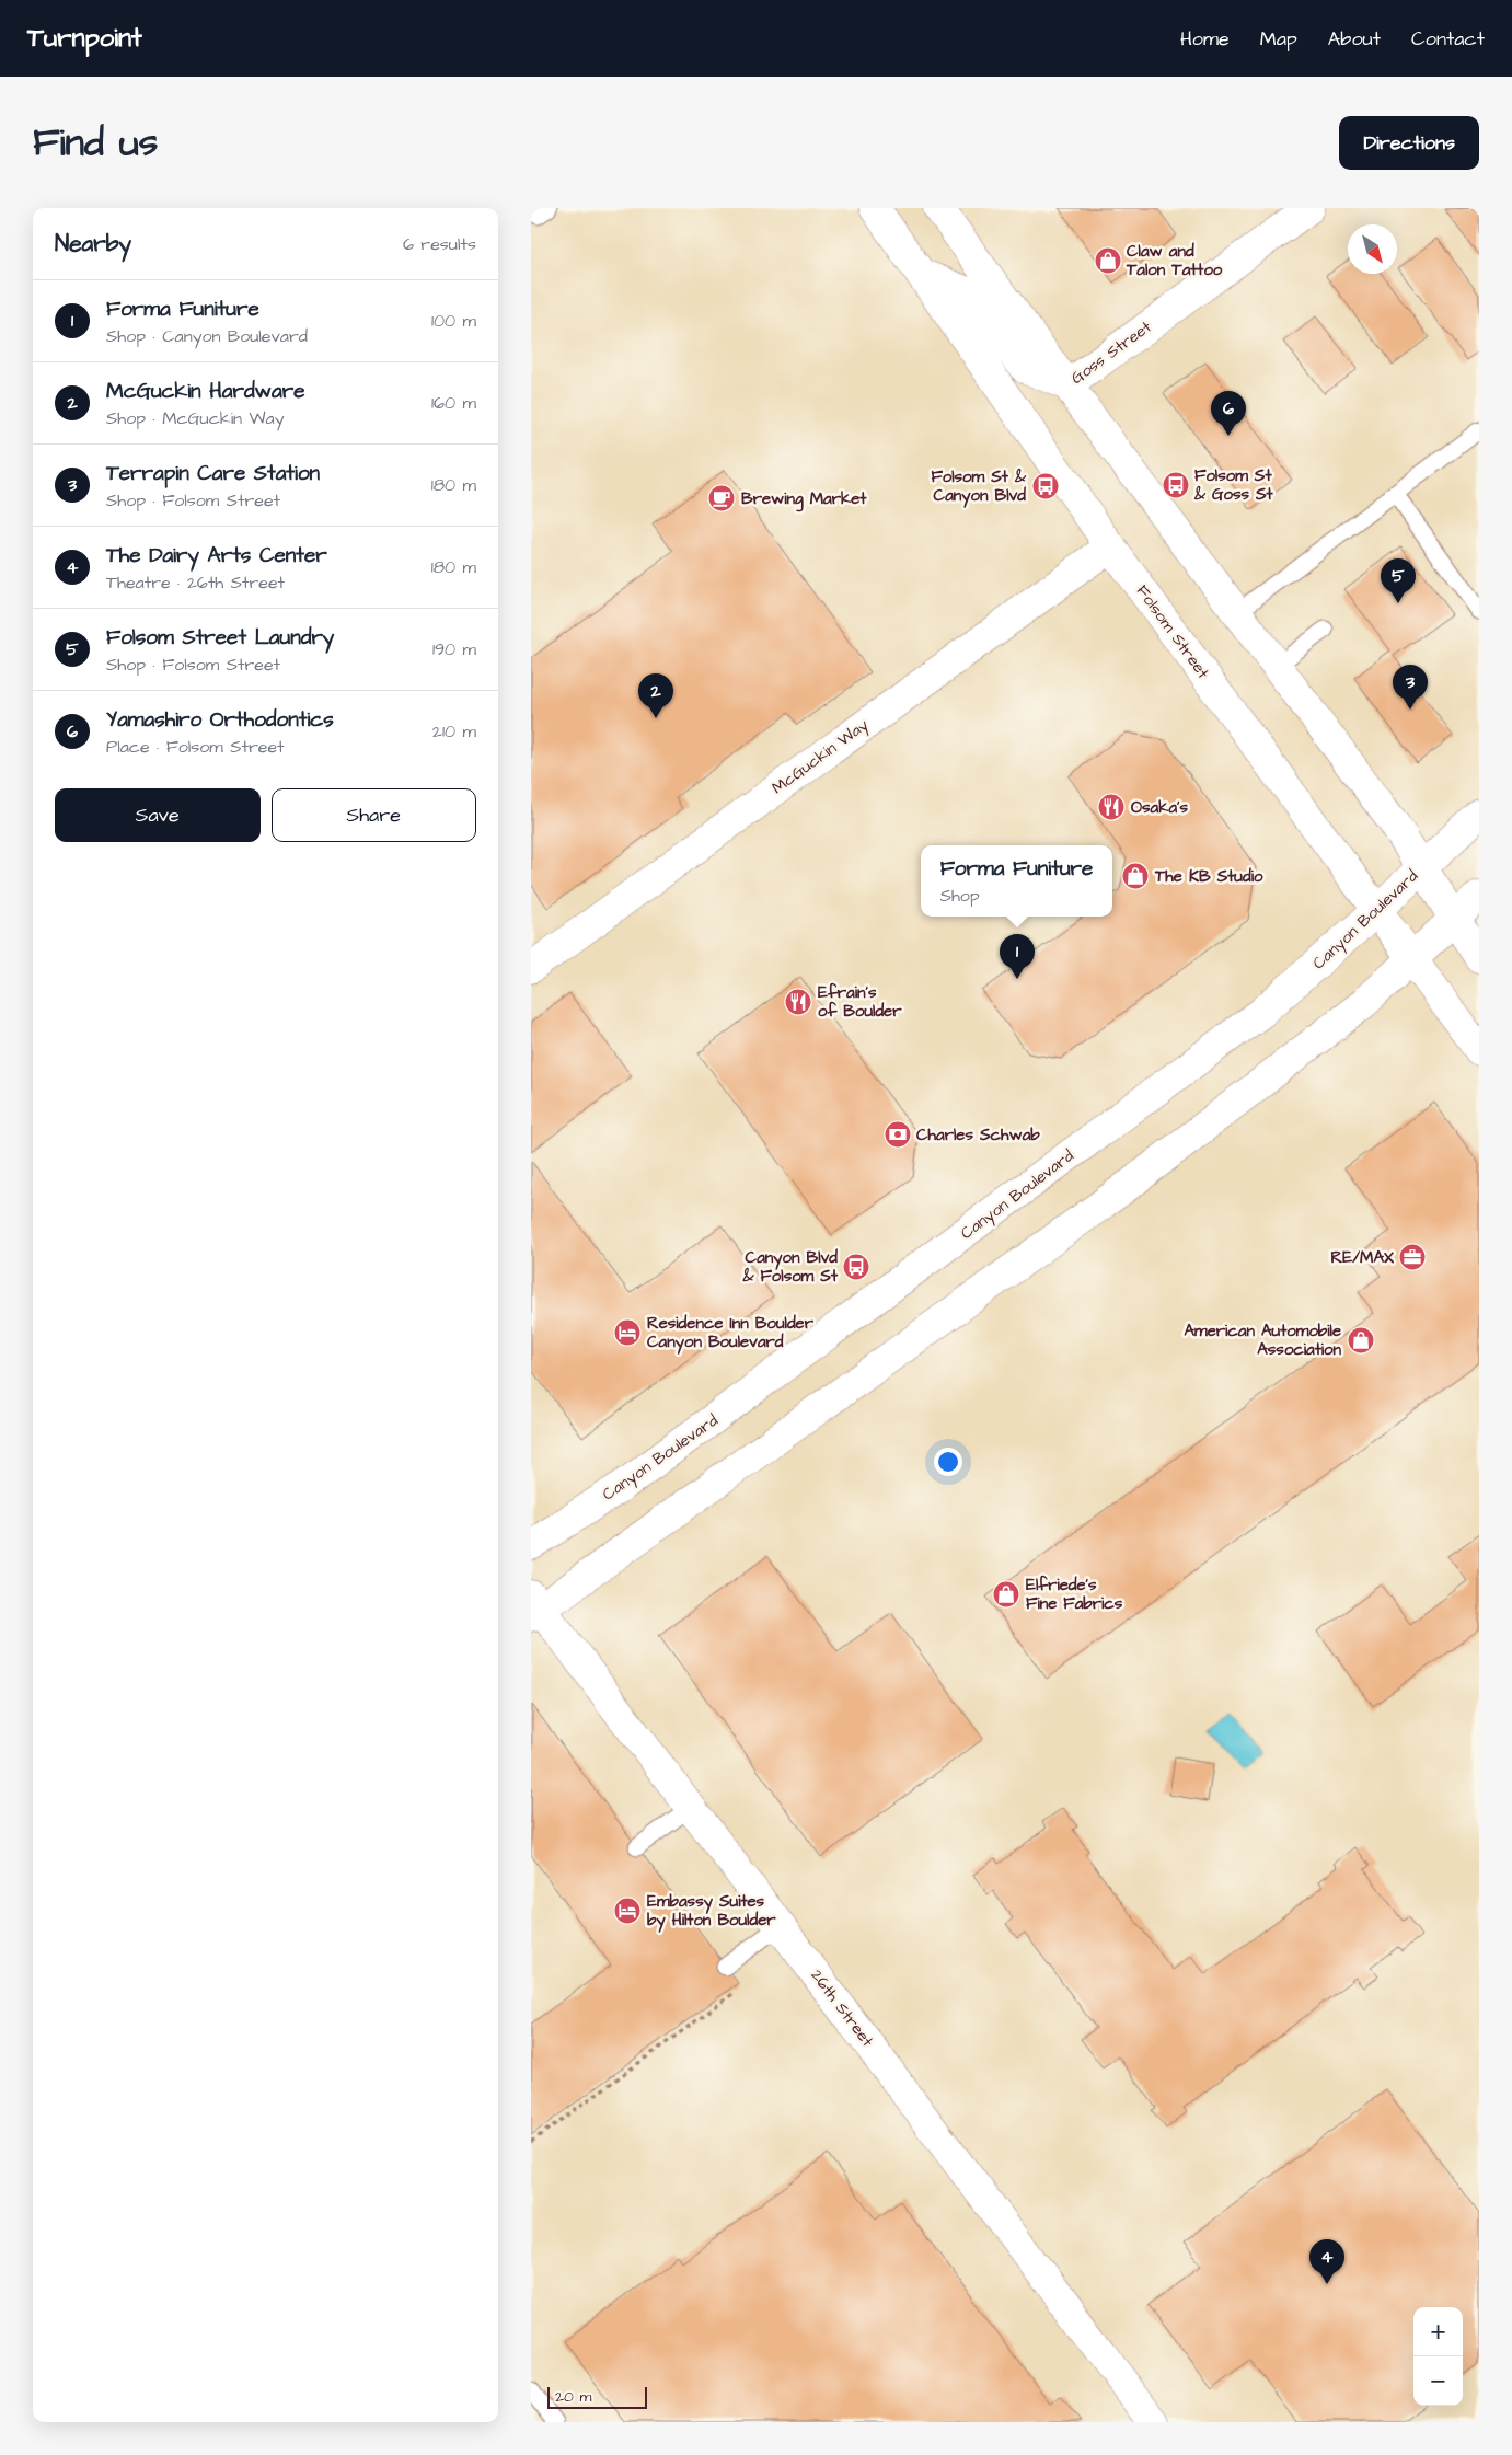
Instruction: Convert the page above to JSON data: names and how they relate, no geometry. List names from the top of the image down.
{
  "streets": {
    "main road": [
      "Goss Street",
      "Folsom Street",
      "McGuckin Way",
      "Canyon Boulevard",
      "26th Street"
    ]
  },
  "crossings": [
    ["Goss Street", "Folsom Street"],
    ["Folsom Street", "McGuckin Way"],
    ["Folsom Street", "Canyon Boulevard"]
  ],
  "places": {
    "shop": [
      "Claw and Talon Tattoo",
      "The KB Studio",
      "American Automobile Association",
      "Elfriede’s Fine Fabrics"
    ],
    "bus stop": ["Folsom St & Goss St", "Folsom St & Canyon Blvd", "Canyon Blvd & Folsom St"],
    "cafe": ["Brewing Market"],
    "restaurant": ["Osaka's", "Efrain's of Boulder"],
    "bank": ["Charles Schwab"],
    "office": ["RE/MAX"],
    "hotel": ["Residence Inn Boulder Canyon Boulevard", "Embassy Suites by Hilton Boulder"]
  },
  "scale_bar": "20 m",
  "north": "bottom right",
  "page": {
    "header": "Turnpoint",
    "nav": [
      "Home",
      "Map",
      "About",
      "Contact"
    ],
    "title": "Find us",
    "buttons": [
      "Directions",
      ["Save", "Share"]
    ],
    "heading": ["Nearby", "6 results"],
    "list": [
      {
        "mark": "1",
        "name": "Forma Funiture",
        "note": "Shop · Canyon Boulevard",
        "value": "100 m"
      },
      {
        "mark": "2",
        "name": "McGuckin Hardware",
        "note": "Shop · McGuckin Way",
        "value": "160 m"
      },
      {
        "mark": "3",
        "name": "Terrapin Care Station",
        "note": "Shop · Folsom Street",
        "value": "180 m"
      },
      {
        "mark": "4",
        "name": "The Dairy Arts Center",
        "note": "Theatre · 26th Street",
        "value": "180 m"
      },
      {
        "mark": "5",
        "name": "Folsom Street Laundry",
        "note": "Shop · Folsom Street",
        "value": "190 m"
      },
      {
        "mark": "6",
        "name": "Yamashiro Orthodontics",
        "note": "Place · Folsom Street",
        "value": "210 m"
      }
    ],
    "pins": [
      "6",
      "5",
      "3",
      "2",
      "1",
      "4"
    ],
    "popup": ["Forma Funiture", "Shop"],
    "map_buttons": ["+", "−"],
    "scale": "20 m"
  }
}
